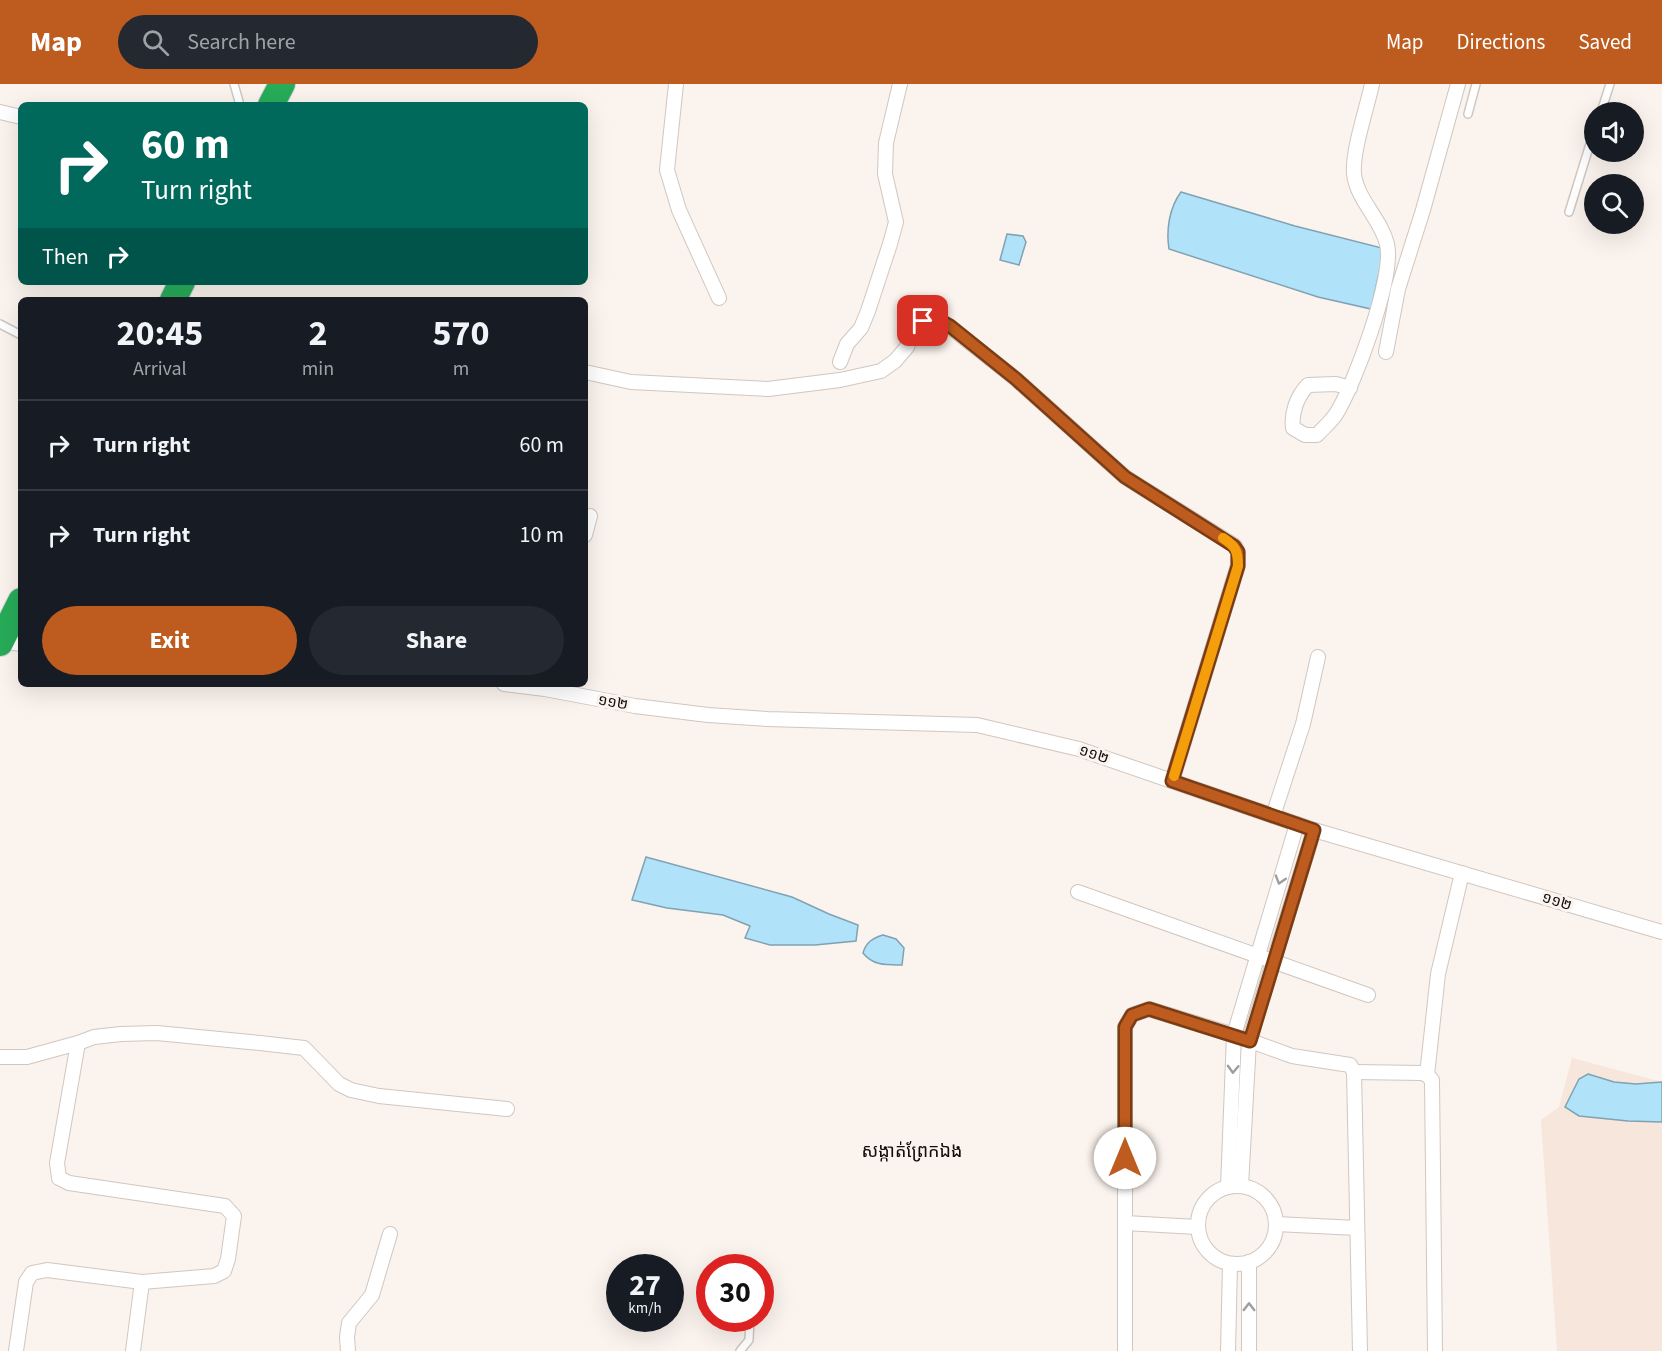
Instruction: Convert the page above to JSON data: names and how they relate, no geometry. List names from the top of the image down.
{
  "streets": {
    "street": ["១១២"]
  },
  "districts": ["សង្កាត់ព្រែកឯង"],
  "page": {
    "header": "Map",
    "search": "Search here",
    "nav": ["Map", "Directions", "Saved"],
    "turn": ["60 m", "Turn right"],
    "then": "Then",
    "eta": [
      "20:45",
      "Arrival",
      "2",
      "min",
      "570",
      "m"
    ],
    "list": [
      {
        "name": "Turn right",
        "value": "60 m"
      },
      {
        "name": "Turn right",
        "value": "10 m"
      }
    ],
    "buttons": ["Exit", "Share"],
    "speed": "27 km/h",
    "limit": "30"
  }
}
